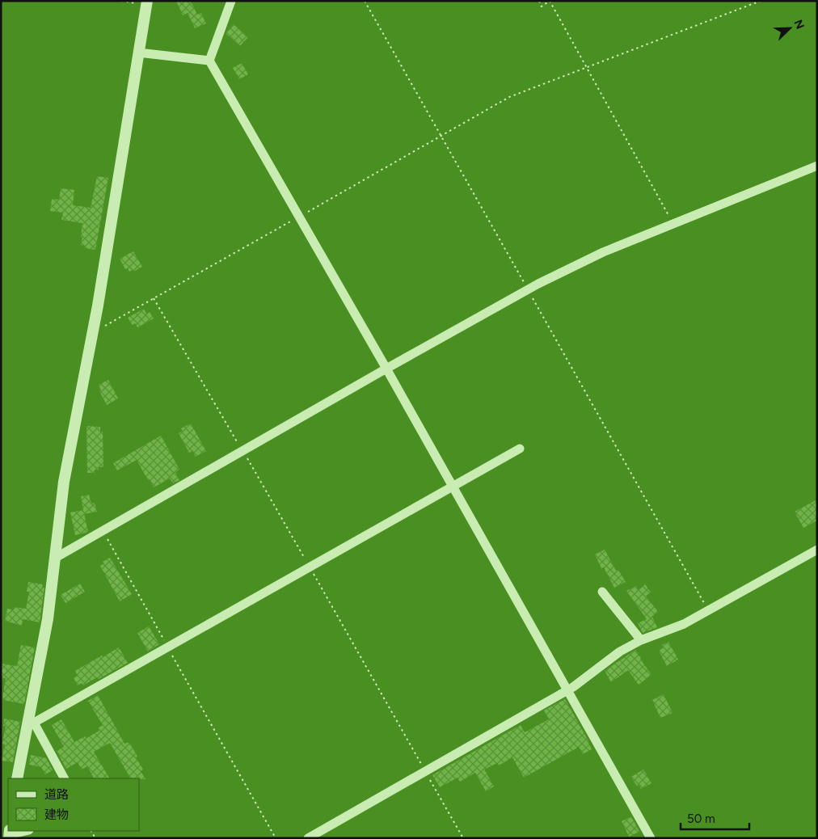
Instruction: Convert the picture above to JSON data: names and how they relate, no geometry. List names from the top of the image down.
{
  "legend": ["道路", "建物"],
  "scale_bar": "50 m",
  "north": "top right"
}
